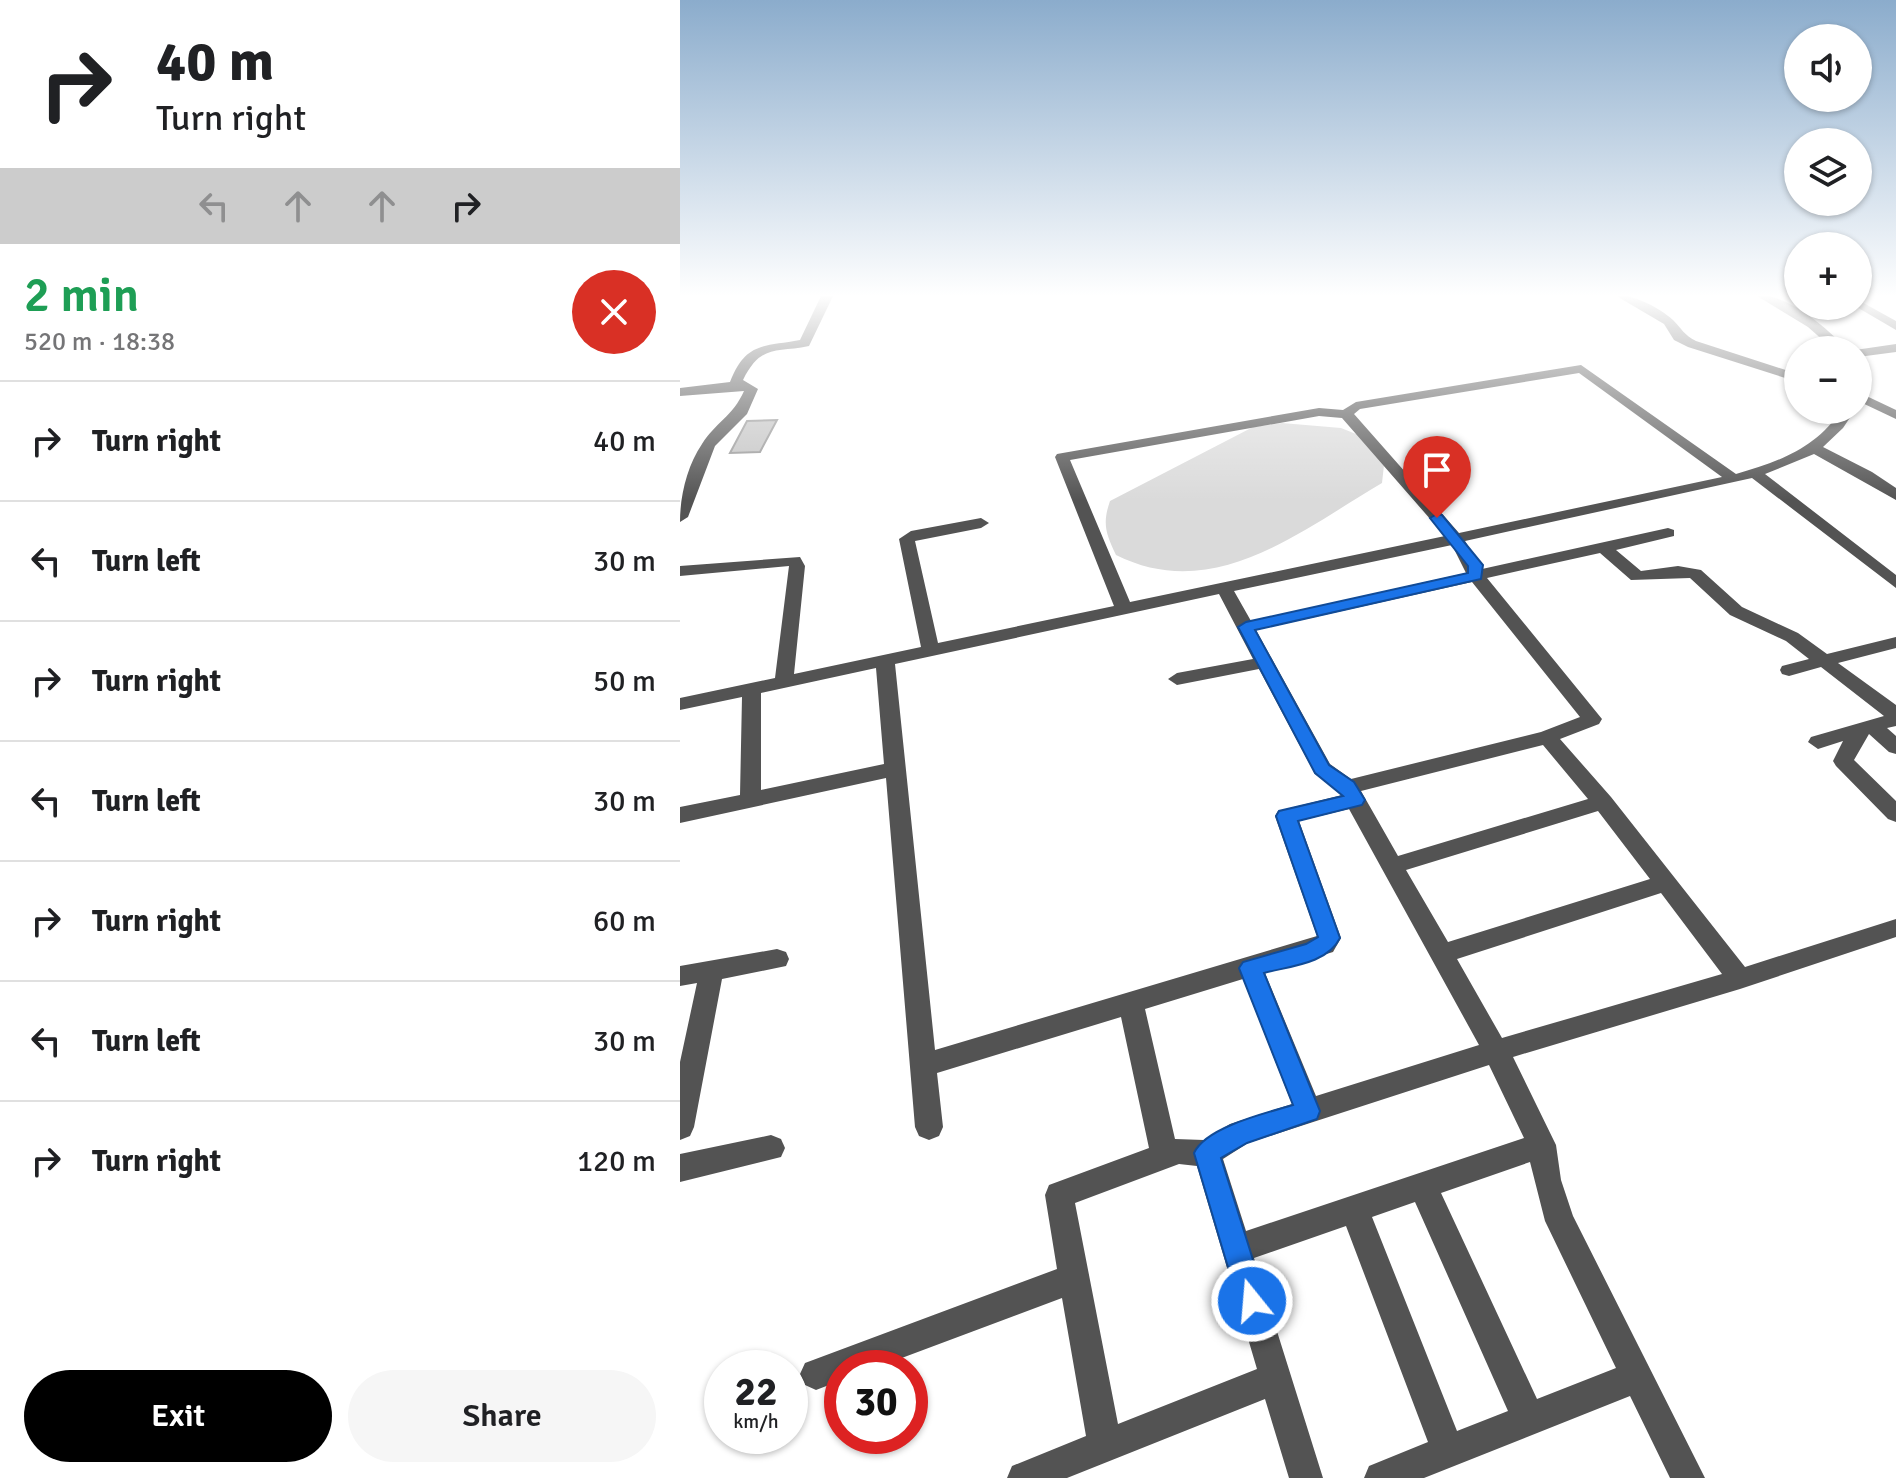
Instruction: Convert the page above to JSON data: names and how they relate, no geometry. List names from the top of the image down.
{
  "page": {
    "turn": ["40 m", "Turn right"],
    "map_buttons": ["+", "−"],
    "heading": ["2 min", "520 m · 18:38"],
    "list": [
      {
        "name": "Turn right",
        "value": "40 m"
      },
      {
        "name": "Turn left",
        "value": "30 m"
      },
      {
        "name": "Turn right",
        "value": "50 m"
      },
      {
        "name": "Turn left",
        "value": "30 m"
      },
      {
        "name": "Turn right",
        "value": "60 m"
      },
      {
        "name": "Turn left",
        "value": "30 m"
      },
      {
        "name": "Turn right",
        "value": "120 m"
      }
    ],
    "speed": "22 km/h",
    "limit": "30",
    "buttons": ["Exit", "Share"]
  }
}
